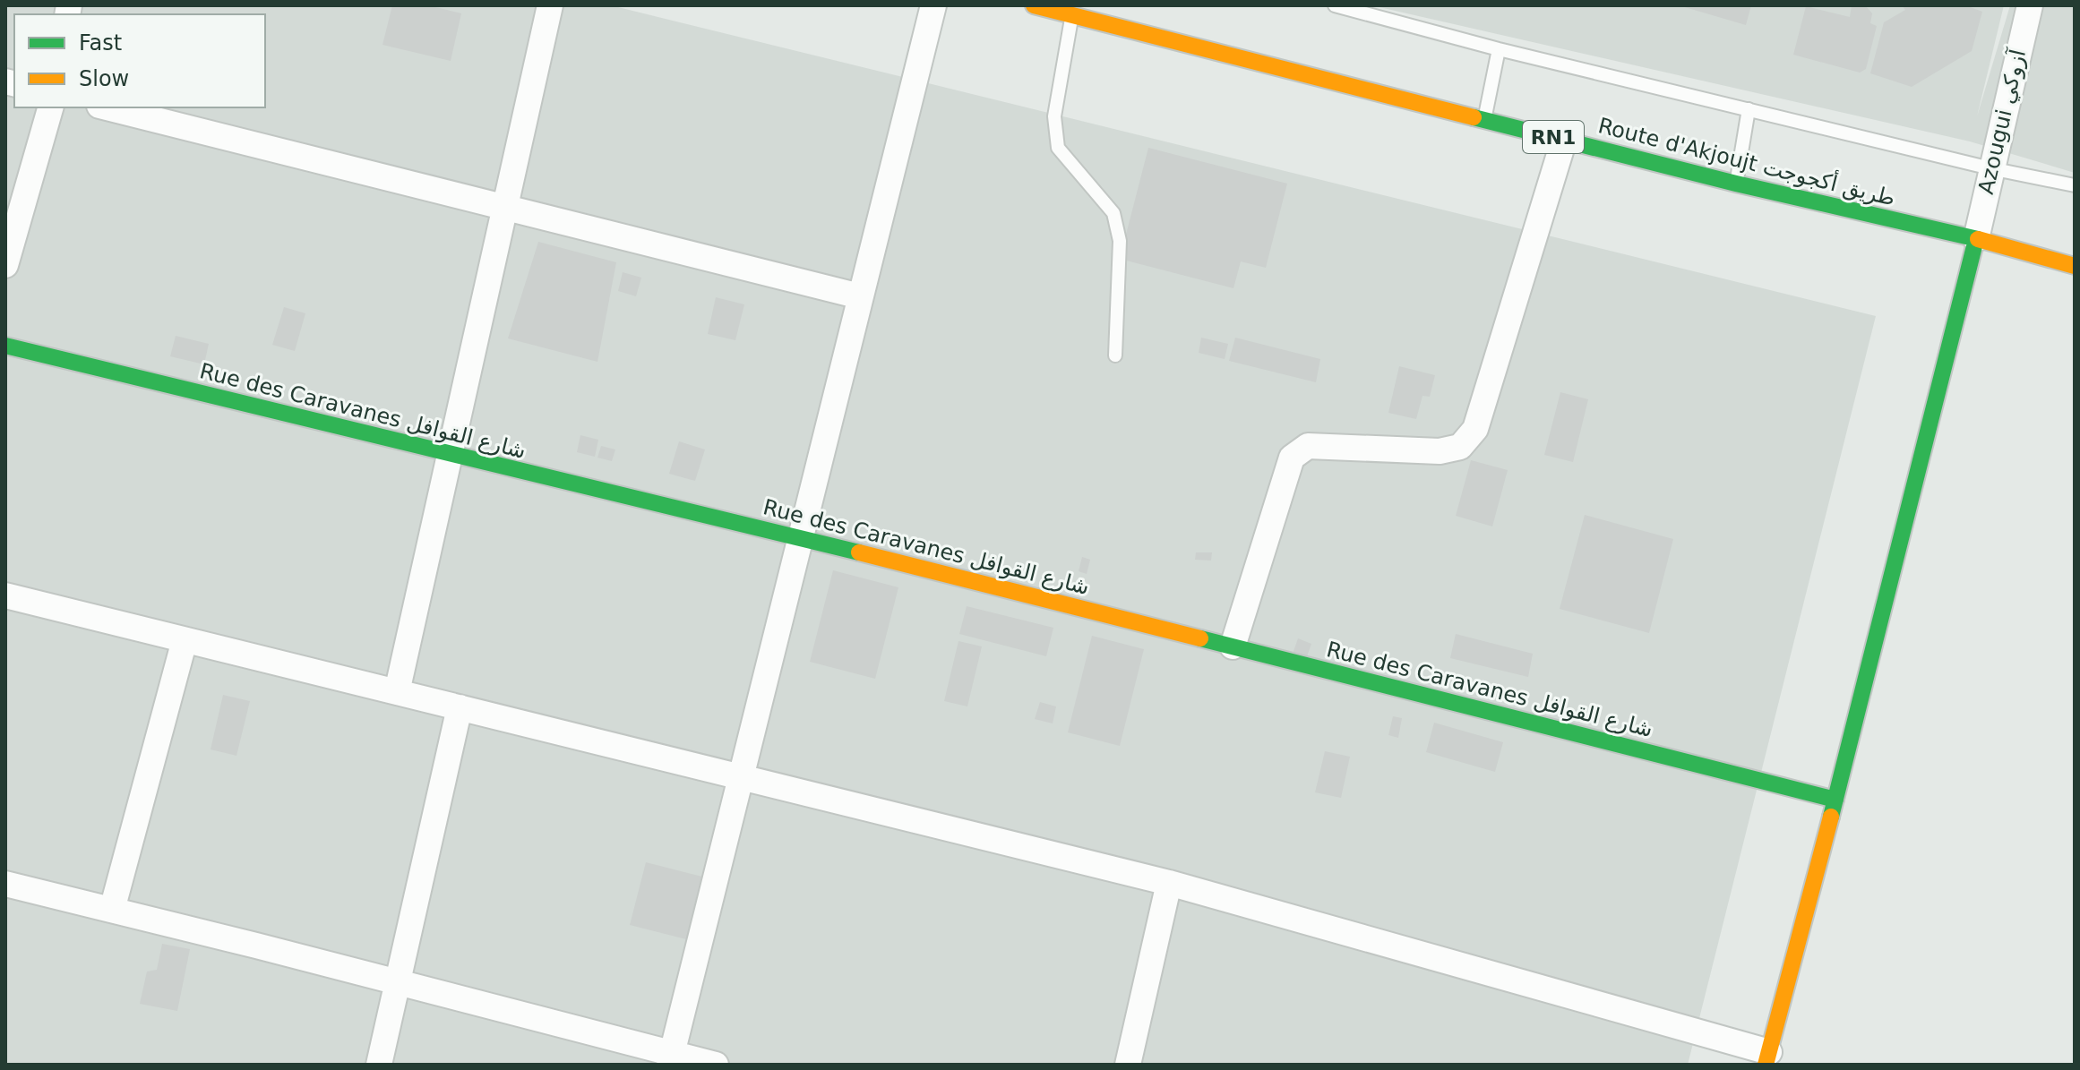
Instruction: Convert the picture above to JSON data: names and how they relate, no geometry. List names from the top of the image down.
{
  "streets": {
    "main road": ["RN1", "Route d'Akjoujt طريق أكجوجت", "Rue des Caravanes شارع القوافل"],
    "street": ["Azougui آزوكي"]
  },
  "crossings": [
    ["Azougui آزوكي", "Route d'Akjoujt طريق أكجوجت"]
  ],
  "legend": ["Fast", "Slow"]
}
